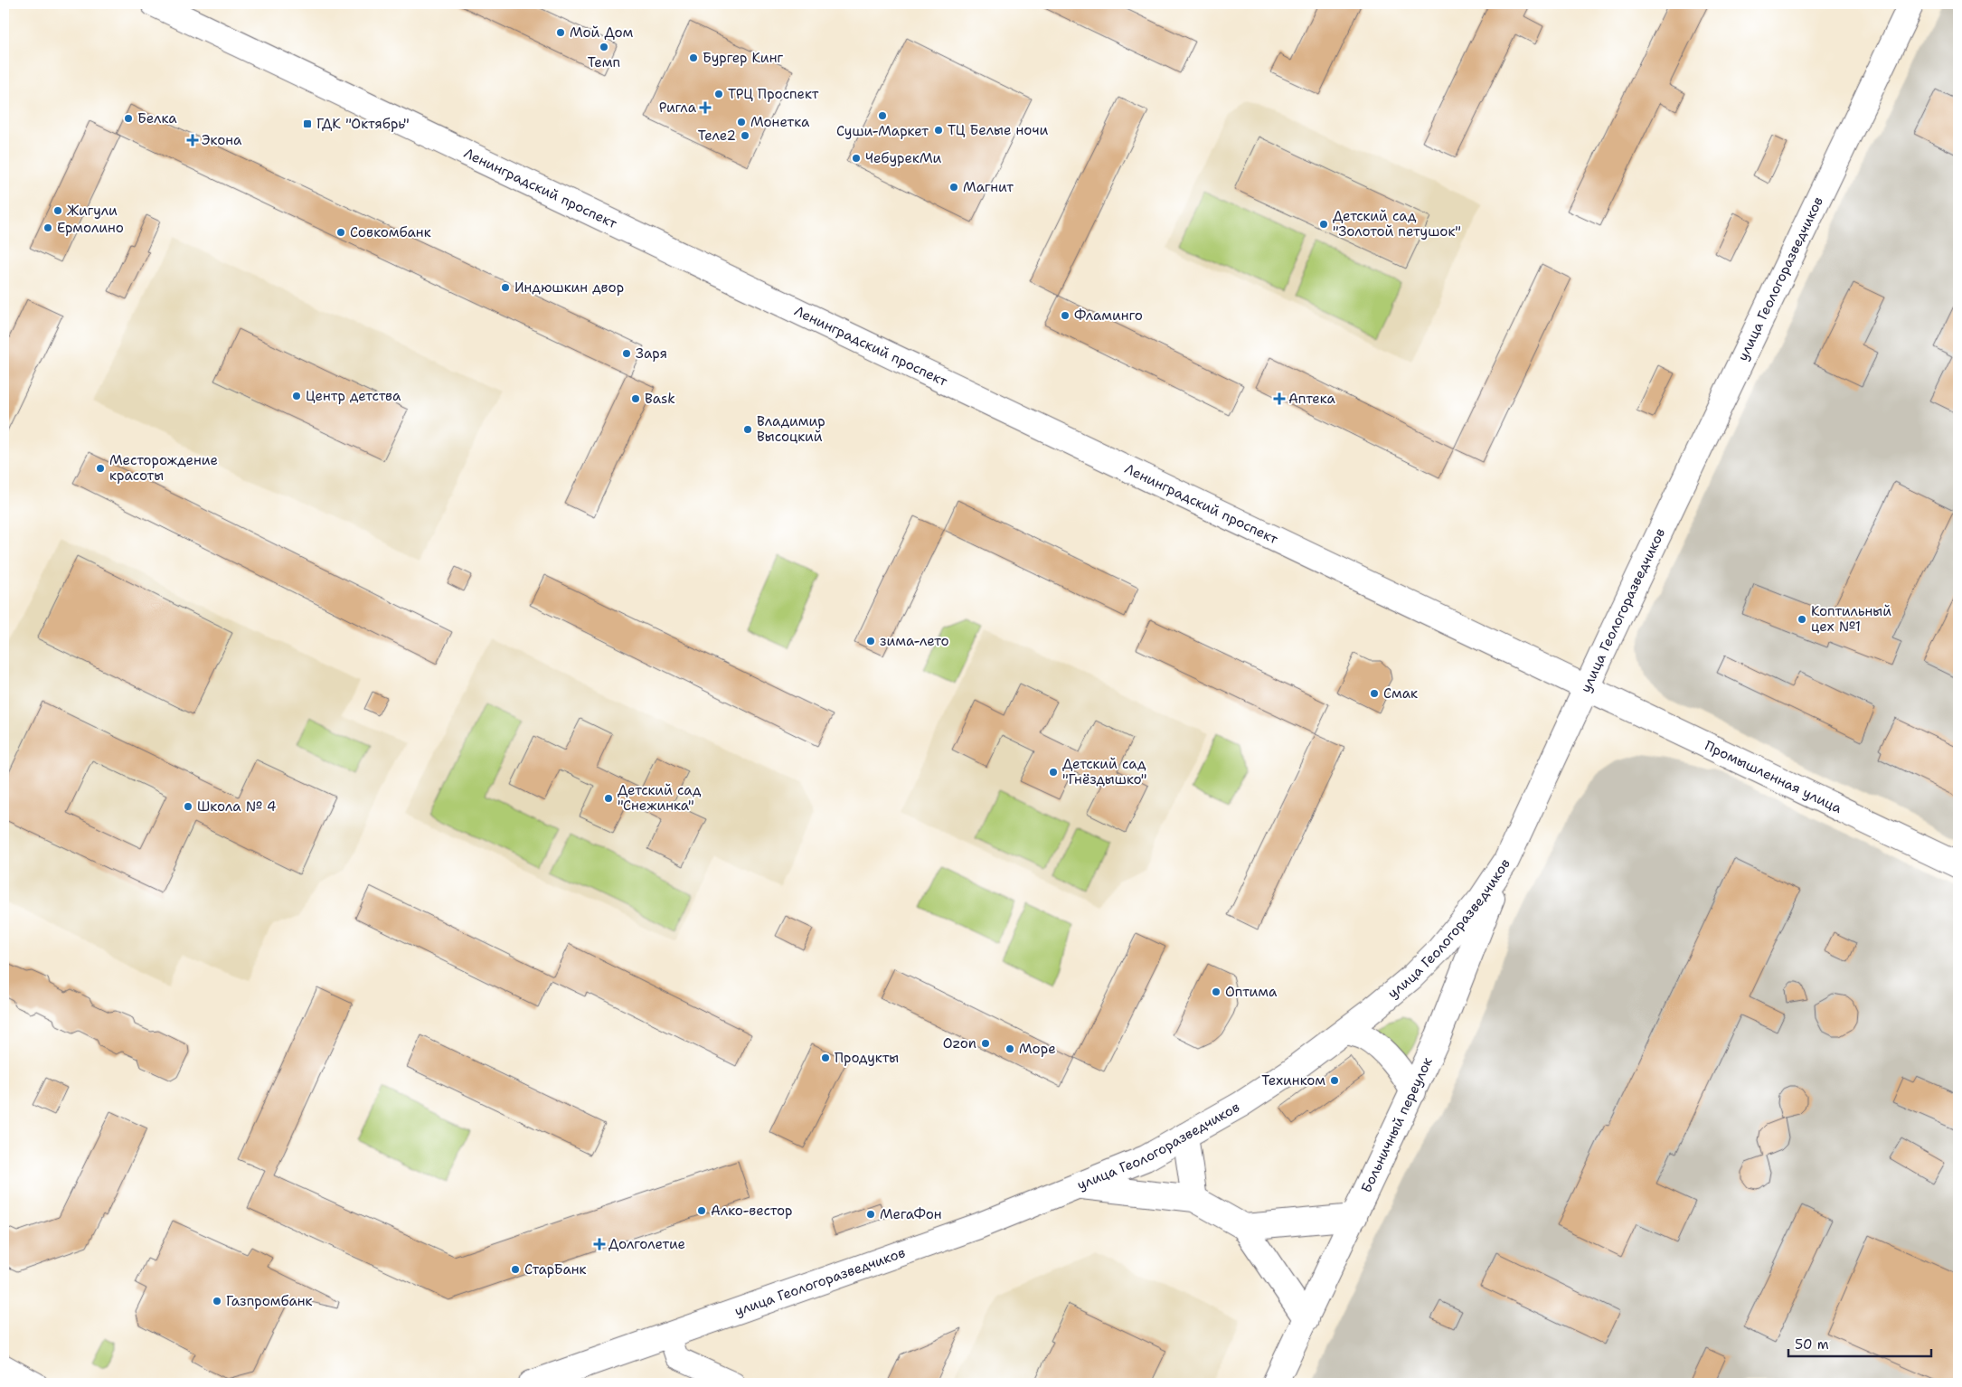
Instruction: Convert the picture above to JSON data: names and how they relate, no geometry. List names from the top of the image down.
{
  "streets": {
    "main road": [
      "Ленинградский проспект",
      "улица Геологоразведчиков",
      "Промышленная улица",
      "Больничный переулок"
    ]
  },
  "crossings": [
    ["Ленинградский проспект", "улица Геологоразведчиков"],
    ["Ленинградский проспект", "Промышленная улица"],
    ["улица Геологоразведчиков", "Промышленная улица"],
    ["улица Геологоразведчиков", "Больничный переулок"]
  ],
  "places": {
    "other": [
      "Мой Дом",
      "Темп",
      "Бургер Кинг",
      "ТРЦ Проспект",
      "Суши-Маркет",
      "Белка",
      "Монетка",
      "ТЦ Белые ночи",
      "Теле2",
      "ЧебурекМи",
      "Магнит",
      "Жигули",
      "Детский сад \"Золотой петушок\"",
      "Ермолино",
      "Совкомбанк",
      "Индюшкин двор",
      "Фламинго",
      "Заря",
      "Центр детства",
      "Bask",
      "Владимир Высоцкий",
      "Месторождение красоты",
      "Коптильный цех №1",
      "зима-лето",
      "Смак",
      "Детский сад \"Гнёздышко\"",
      "Детский сад \"Снежинка\"",
      "Школа № 4",
      "Оптима",
      "Ozon",
      "Море",
      "Продукты",
      "Техинком",
      "Алко-вестор",
      "МегаФон",
      "СтарБанк",
      "Газпромбанк"
    ],
    "health": [
      "Ригла",
      "Экона",
      "Аптека",
      "Долголетие"
    ],
    "transit": ["ГДК \"Октябрь\""]
  },
  "scale_bar": "50 m"
}
